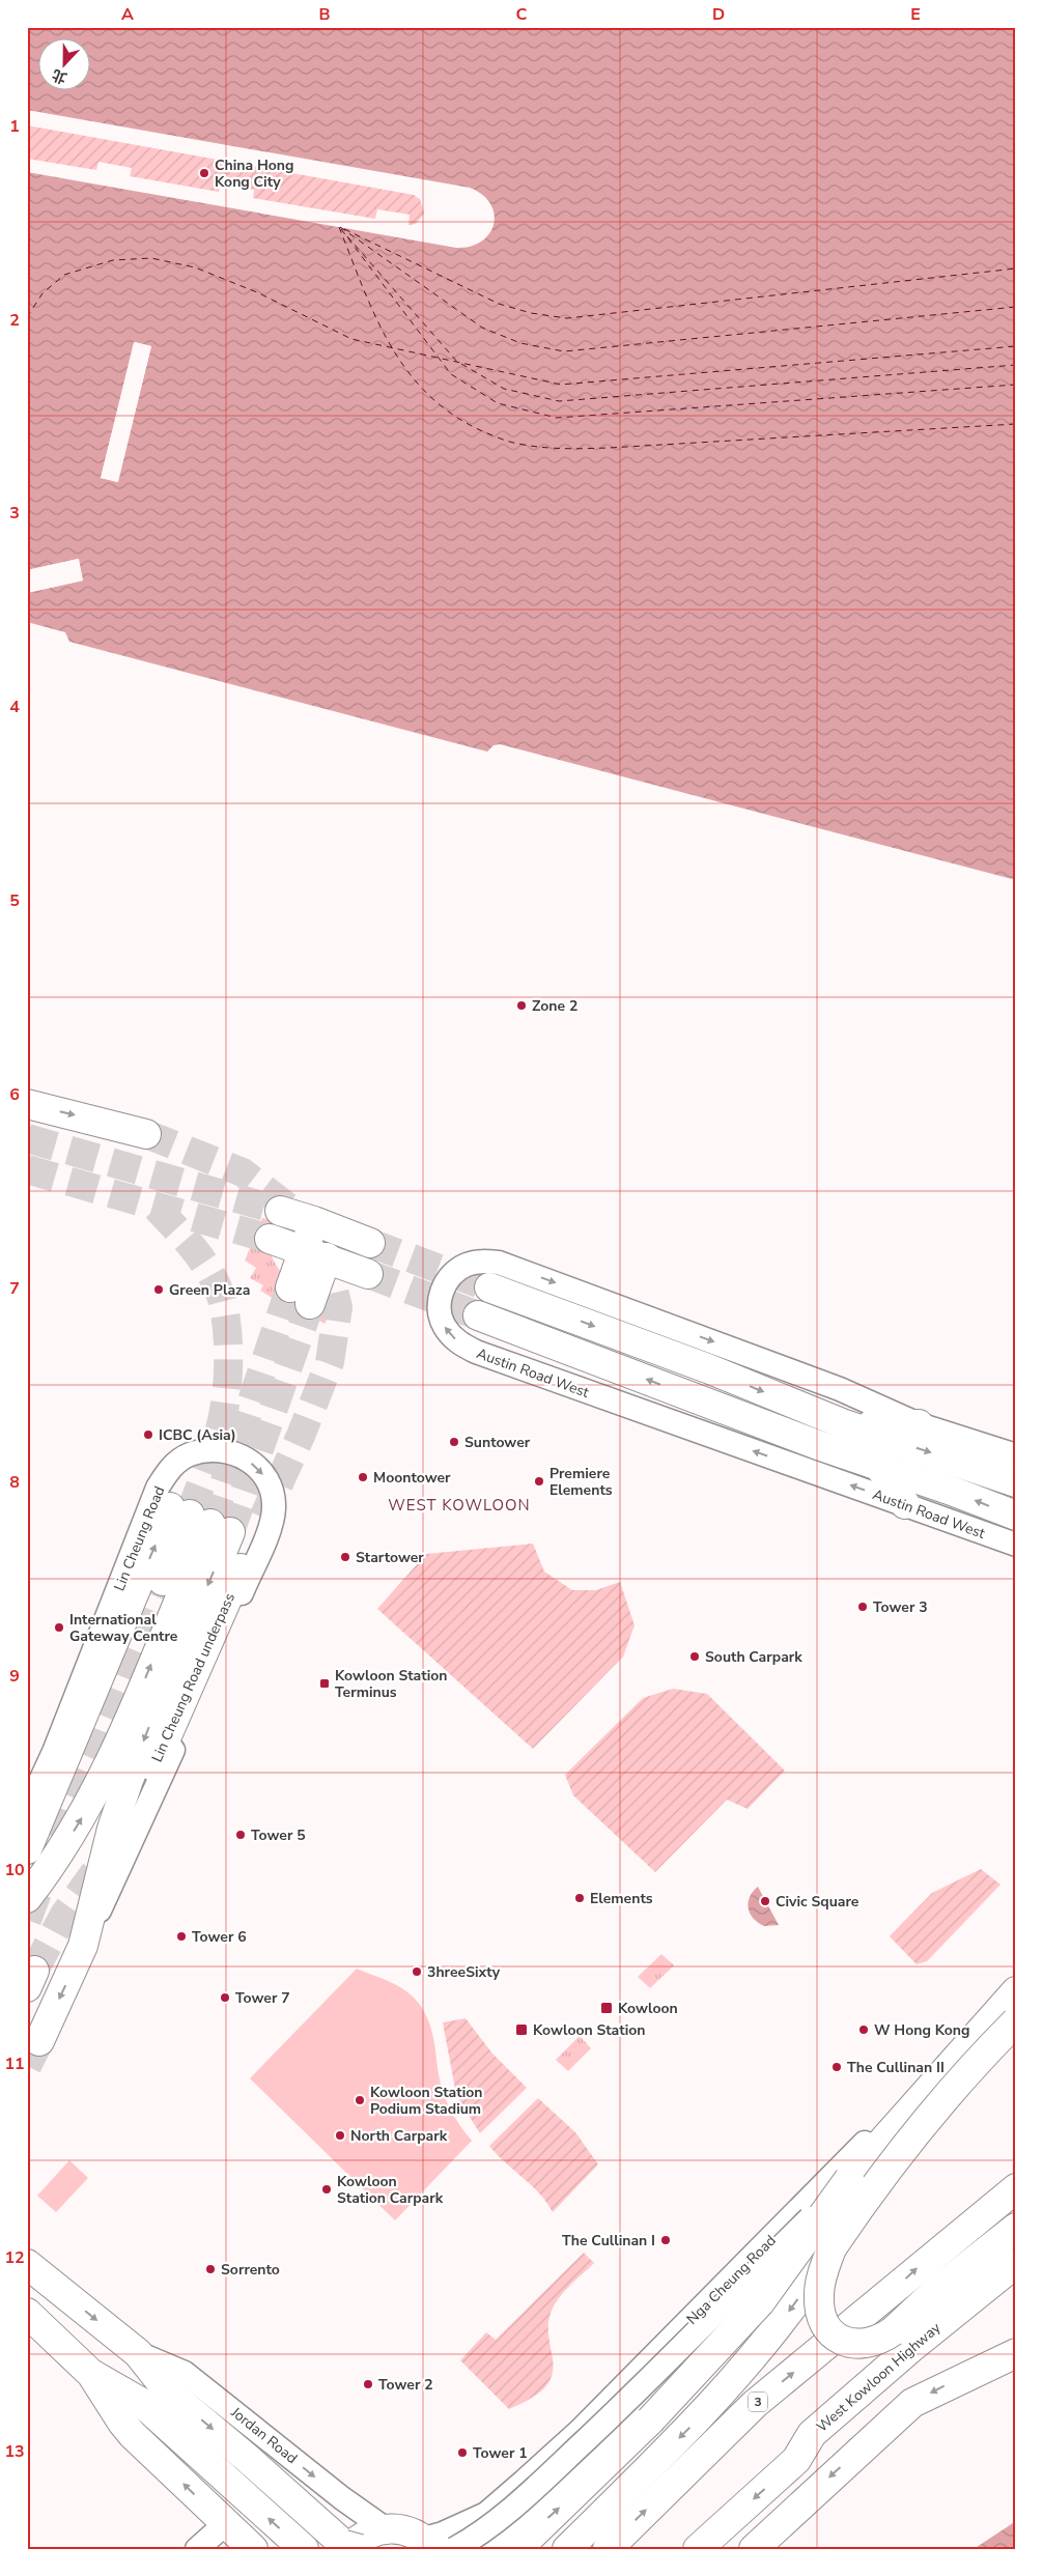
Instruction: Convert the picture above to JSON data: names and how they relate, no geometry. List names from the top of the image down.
{
  "streets": {
    "main road": [
      "Austin Road West",
      "Lin Cheung Road",
      "Lin Cheung Road underpass",
      "Nga Cheung Road",
      "West Kowloon Highway",
      "3",
      "Jordan Road"
    ]
  },
  "crossings": [
    ["Nga Cheung Road", "Jordan Road"]
  ],
  "districts": ["WEST KOWLOON"],
  "places": {
    "other": [
      "China Hong Kong City",
      "Zone 2",
      "Green Plaza",
      "ICBC (Asia)",
      "Suntower",
      "Moontower",
      "Premiere Elements",
      "Startower",
      "Tower 3",
      "International Gateway Centre",
      "South Carpark",
      "Tower 5",
      "Elements",
      "Civic Square",
      "Tower 6",
      "3hreeSixty",
      "Tower 7",
      "W Hong Kong",
      "The Cullinan II",
      "Kowloon Station Podium Stadium",
      "North Carpark",
      "Kowloon Station Carpark",
      "The Cullinan I",
      "Sorrento",
      "Tower 2",
      "Tower 1"
    ],
    "transit": ["Kowloon Station Terminus", "Kowloon", "Kowloon Station"]
  },
  "north": "bottom",
  "grid": {
    "columns": [
      "A",
      "B",
      "C",
      "D",
      "E"
    ],
    "rows": [
      "1",
      "2",
      "3",
      "4",
      "5",
      "6",
      "7",
      "8",
      "9",
      "10",
      "11",
      "12",
      "13"
    ]
  }
}
